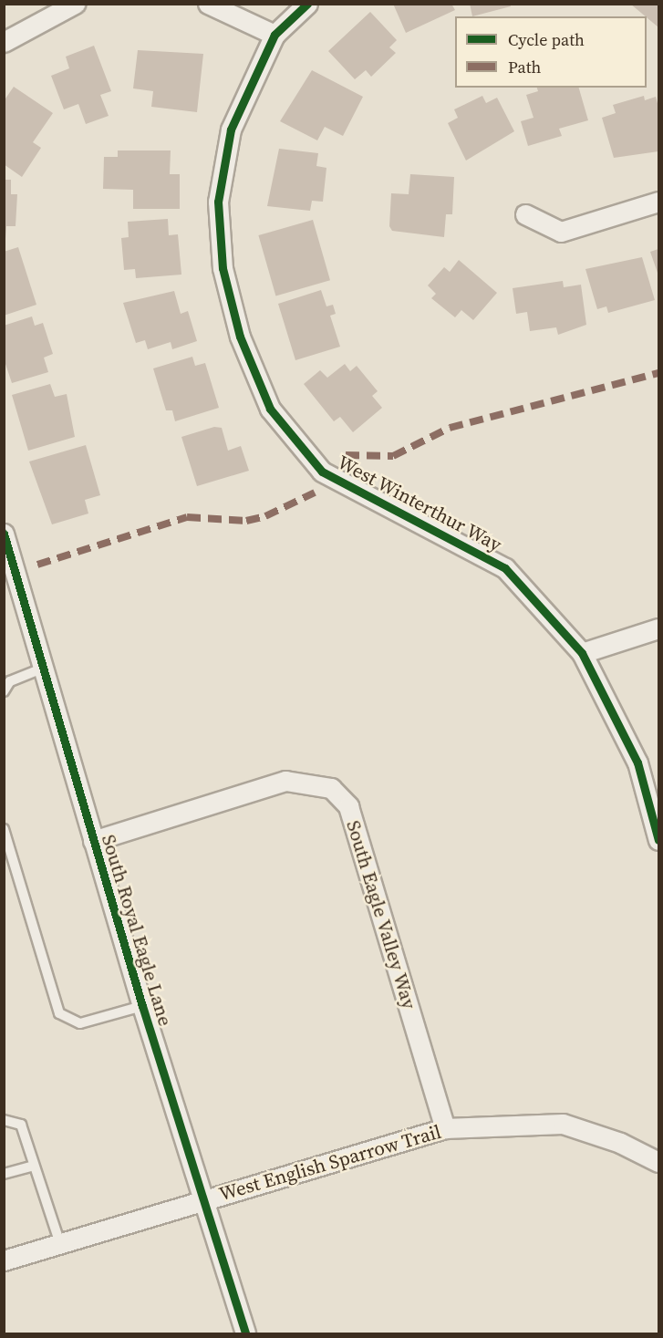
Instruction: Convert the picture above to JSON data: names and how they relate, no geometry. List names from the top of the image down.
{
  "streets": {
    "street": [
      "West Winterthur Way",
      "South Eagle Valley Way",
      "South Royal Eagle Lane",
      "West English Sparrow Trail"
    ]
  },
  "crossings": [
    ["South Eagle Valley Way", "South Royal Eagle Lane"],
    ["South Eagle Valley Way", "West English Sparrow Trail"],
    ["South Royal Eagle Lane", "West English Sparrow Trail"]
  ],
  "legend": ["Cycle path", "Path"]
}
